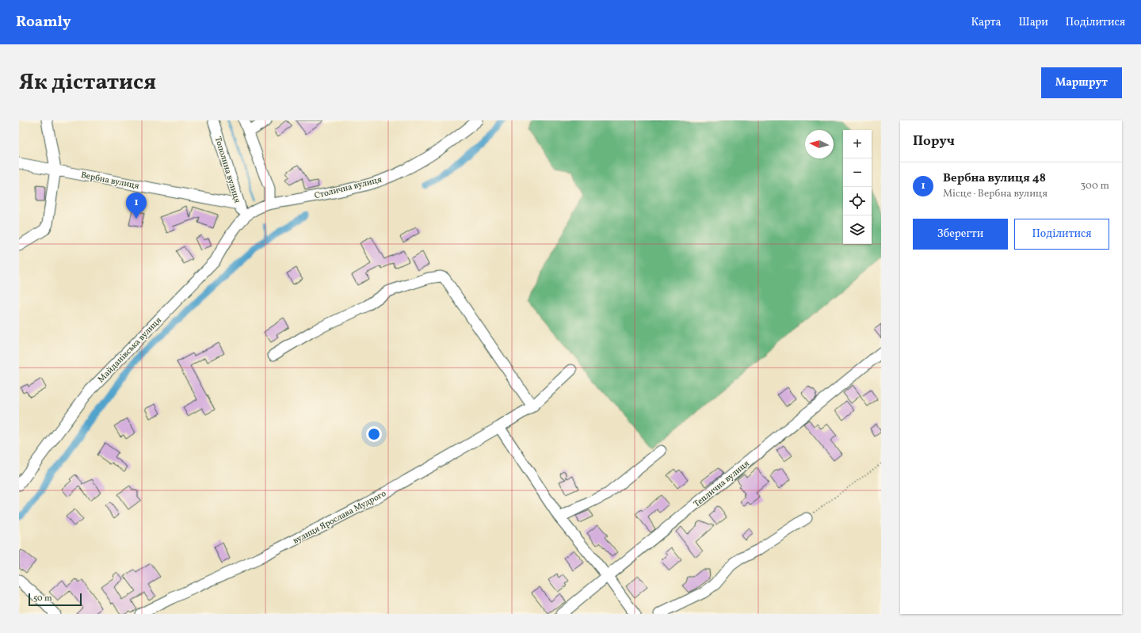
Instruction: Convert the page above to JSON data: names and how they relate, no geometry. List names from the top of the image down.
{
  "streets": {
    "street": [
      "Тополина вулиця",
      "Вербна вулиця",
      "Столична вулиця",
      "Майданівська вулиця",
      "Теплична вулиця",
      "вулиця Ярослава Мудрого"
    ]
  },
  "crossings": [
    ["Тополина вулиця", "Вербна вулиця"],
    ["Тополина вулиця", "Столична вулиця"],
    ["Тополина вулиця", "Майданівська вулиця"],
    ["Столична вулиця", "Майданівська вулиця"]
  ],
  "scale_bar": "50 m",
  "north": "left",
  "page": {
    "header": "Roamly",
    "nav": ["Карта", "Шари", "Поділитися"],
    "title": "Як дістатися",
    "buttons": [
      "Маршрут",
      ["Зберегти", "Поділитися"]
    ],
    "heading": "Поруч",
    "map_buttons": ["+", "−"],
    "list": [
      {
        "mark": "1",
        "name": "Вербна вулиця 48",
        "note": "Місце · Вербна вулиця",
        "value": "300 m"
      }
    ],
    "pins": "1",
    "scale": "50 m"
  }
}
